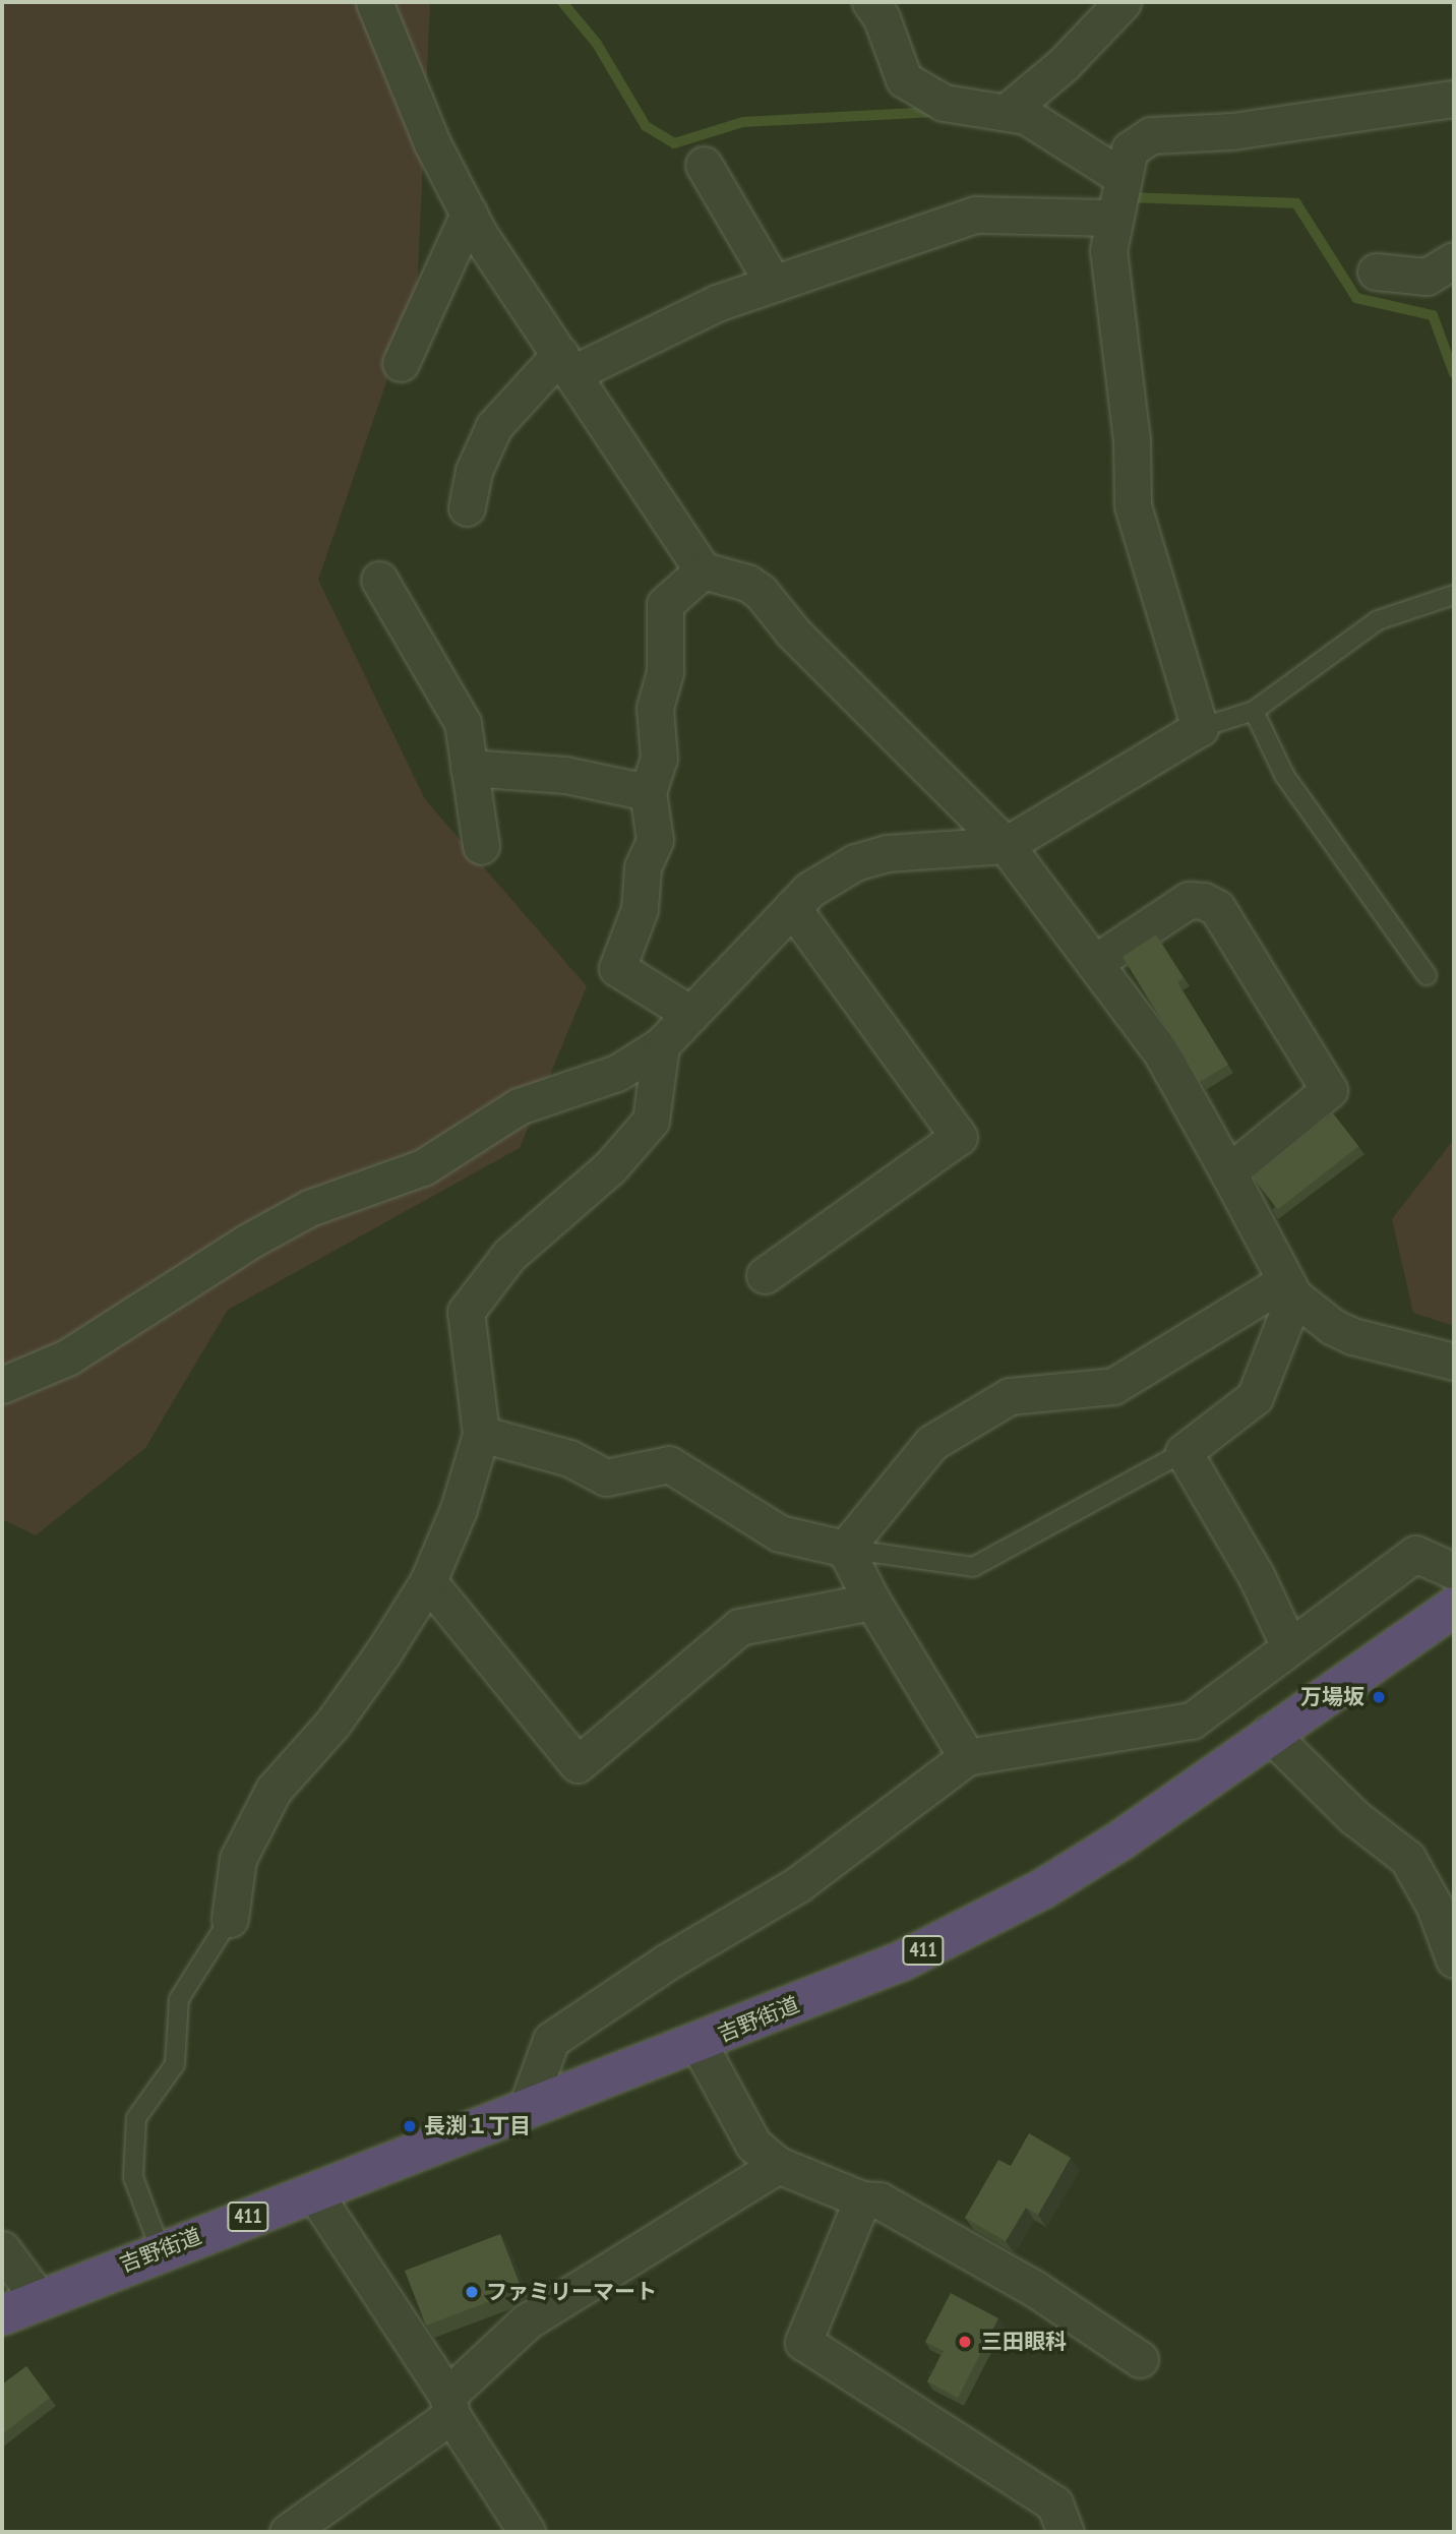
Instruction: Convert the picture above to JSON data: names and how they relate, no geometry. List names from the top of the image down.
{
  "streets": {
    "highway": ["411", "吉野街道"]
  },
  "places": [
    "万場坂",
    "長渕１丁目",
    "ファミリーマート",
    "三田眼科"
  ]
}
